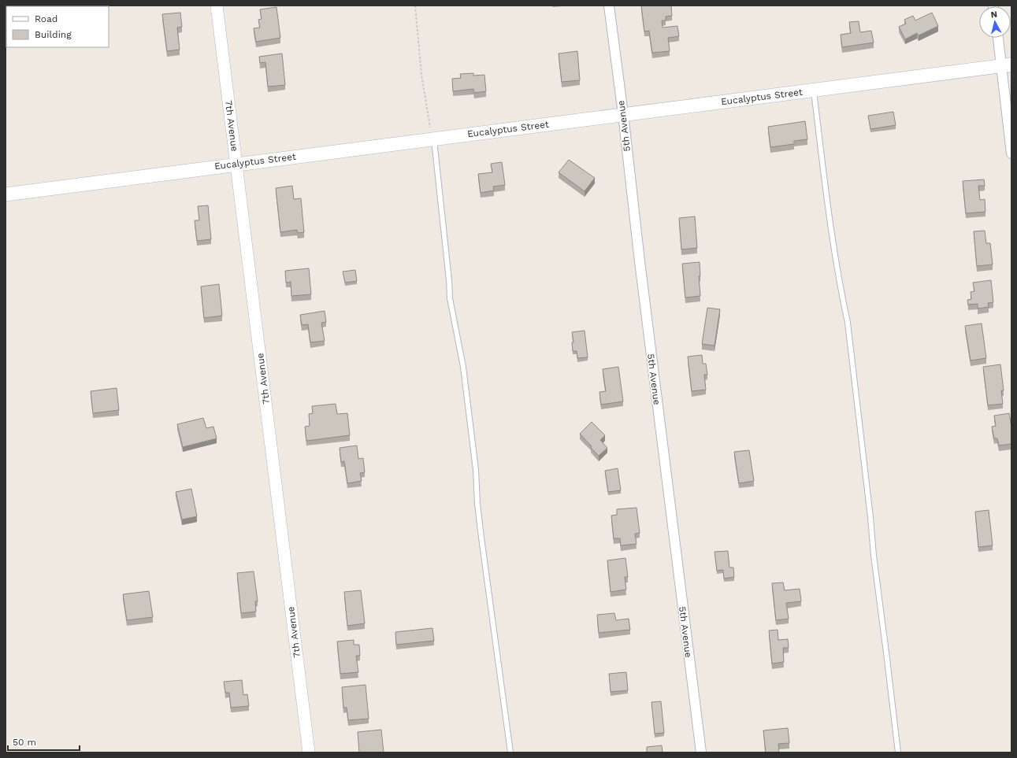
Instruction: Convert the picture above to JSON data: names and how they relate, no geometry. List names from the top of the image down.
{
  "streets": {
    "main road": ["Eucalyptus Street"],
    "street": ["7th Avenue", "5th Avenue"]
  },
  "crossings": [
    ["Eucalyptus Street", "7th Avenue"],
    ["Eucalyptus Street", "5th Avenue"]
  ],
  "legend": ["Road", "Building"],
  "scale_bar": "50 m",
  "north": "top"
}
